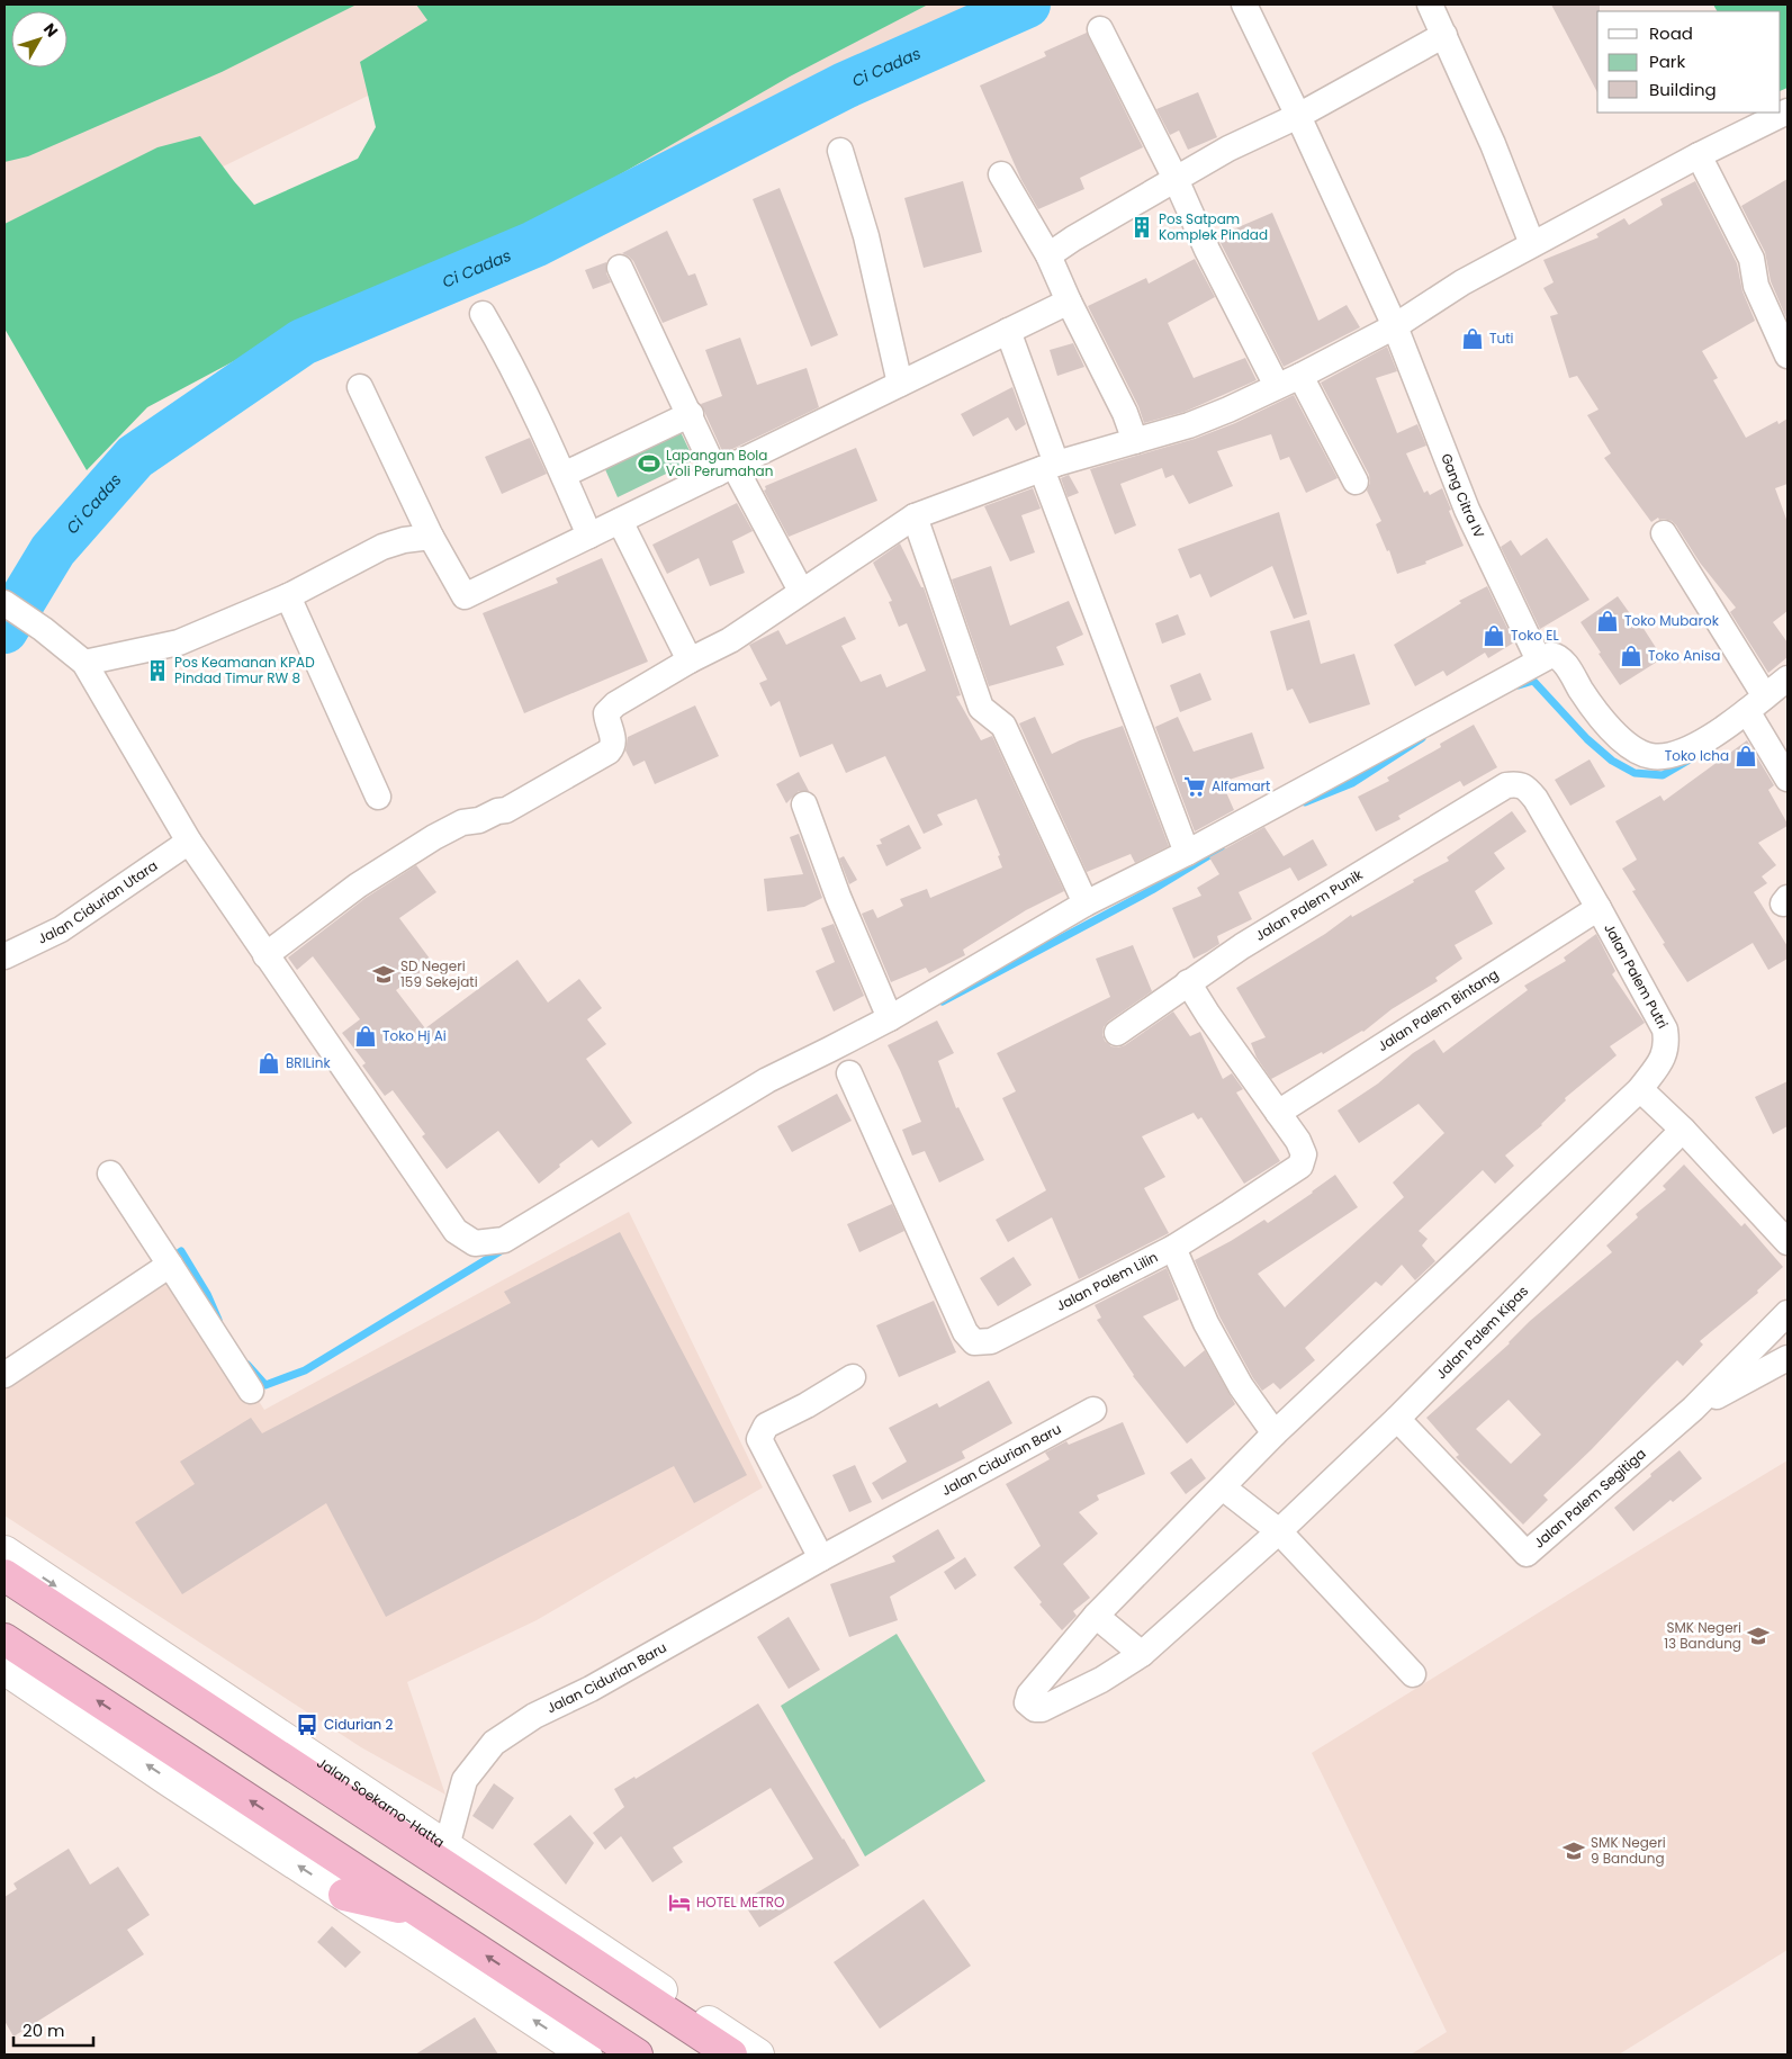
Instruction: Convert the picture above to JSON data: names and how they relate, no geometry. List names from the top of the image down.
{
  "streets": {
    "highway": ["Jalan Soekarno-Hatta"],
    "street": [
      "Gang Citra IV",
      "Jalan Cidurian Utara",
      "Jalan Palem Punik",
      "Jalan Palem Putri",
      "Jalan Palem Bintang",
      "Jalan Palem Lilin",
      "Jalan Palem Kipas",
      "Jalan Cidurian Baru",
      "Jalan Palem Segitiga"
    ]
  },
  "crossings": [
    ["Jalan Palem Punik", "Jalan Palem Putri"],
    ["Jalan Palem Punik", "Jalan Palem Lilin"],
    ["Jalan Palem Putri", "Jalan Palem Bintang"],
    ["Jalan Palem Putri", "Jalan Palem Kipas"],
    ["Jalan Palem Bintang", "Jalan Palem Lilin"],
    ["Jalan Palem Kipas", "Jalan Palem Segitiga"],
    ["Jalan Cidurian Baru", "Jalan Soekarno-Hatta"]
  ],
  "water": ["Ci Cadas"],
  "places": {
    "building": ["Pos Satpam Komplek Pindad", "Pos Keamanan KPAD Pindad Timur RW 8"],
    "shop": [
      "Tuti",
      "Toko Mubarok",
      "Toko EL",
      "Toko Anisa",
      "Toko Icha",
      "Toko Hj Ai",
      "BRILink"
    ],
    "sports": ["Lapangan Bola Voli Perumahan"],
    "supermarket": ["Alfamart"],
    "school or university": ["SD Negeri 159 Sekejati", "SMK Negeri 13 Bandung", "SMK Negeri 9 Bandung"],
    "bus stop": ["Cidurian 2"],
    "hotel": ["HOTEL METRO"]
  },
  "legend": ["Road", "Park", "Building"],
  "scale_bar": "20 m",
  "north": "top right"
}
